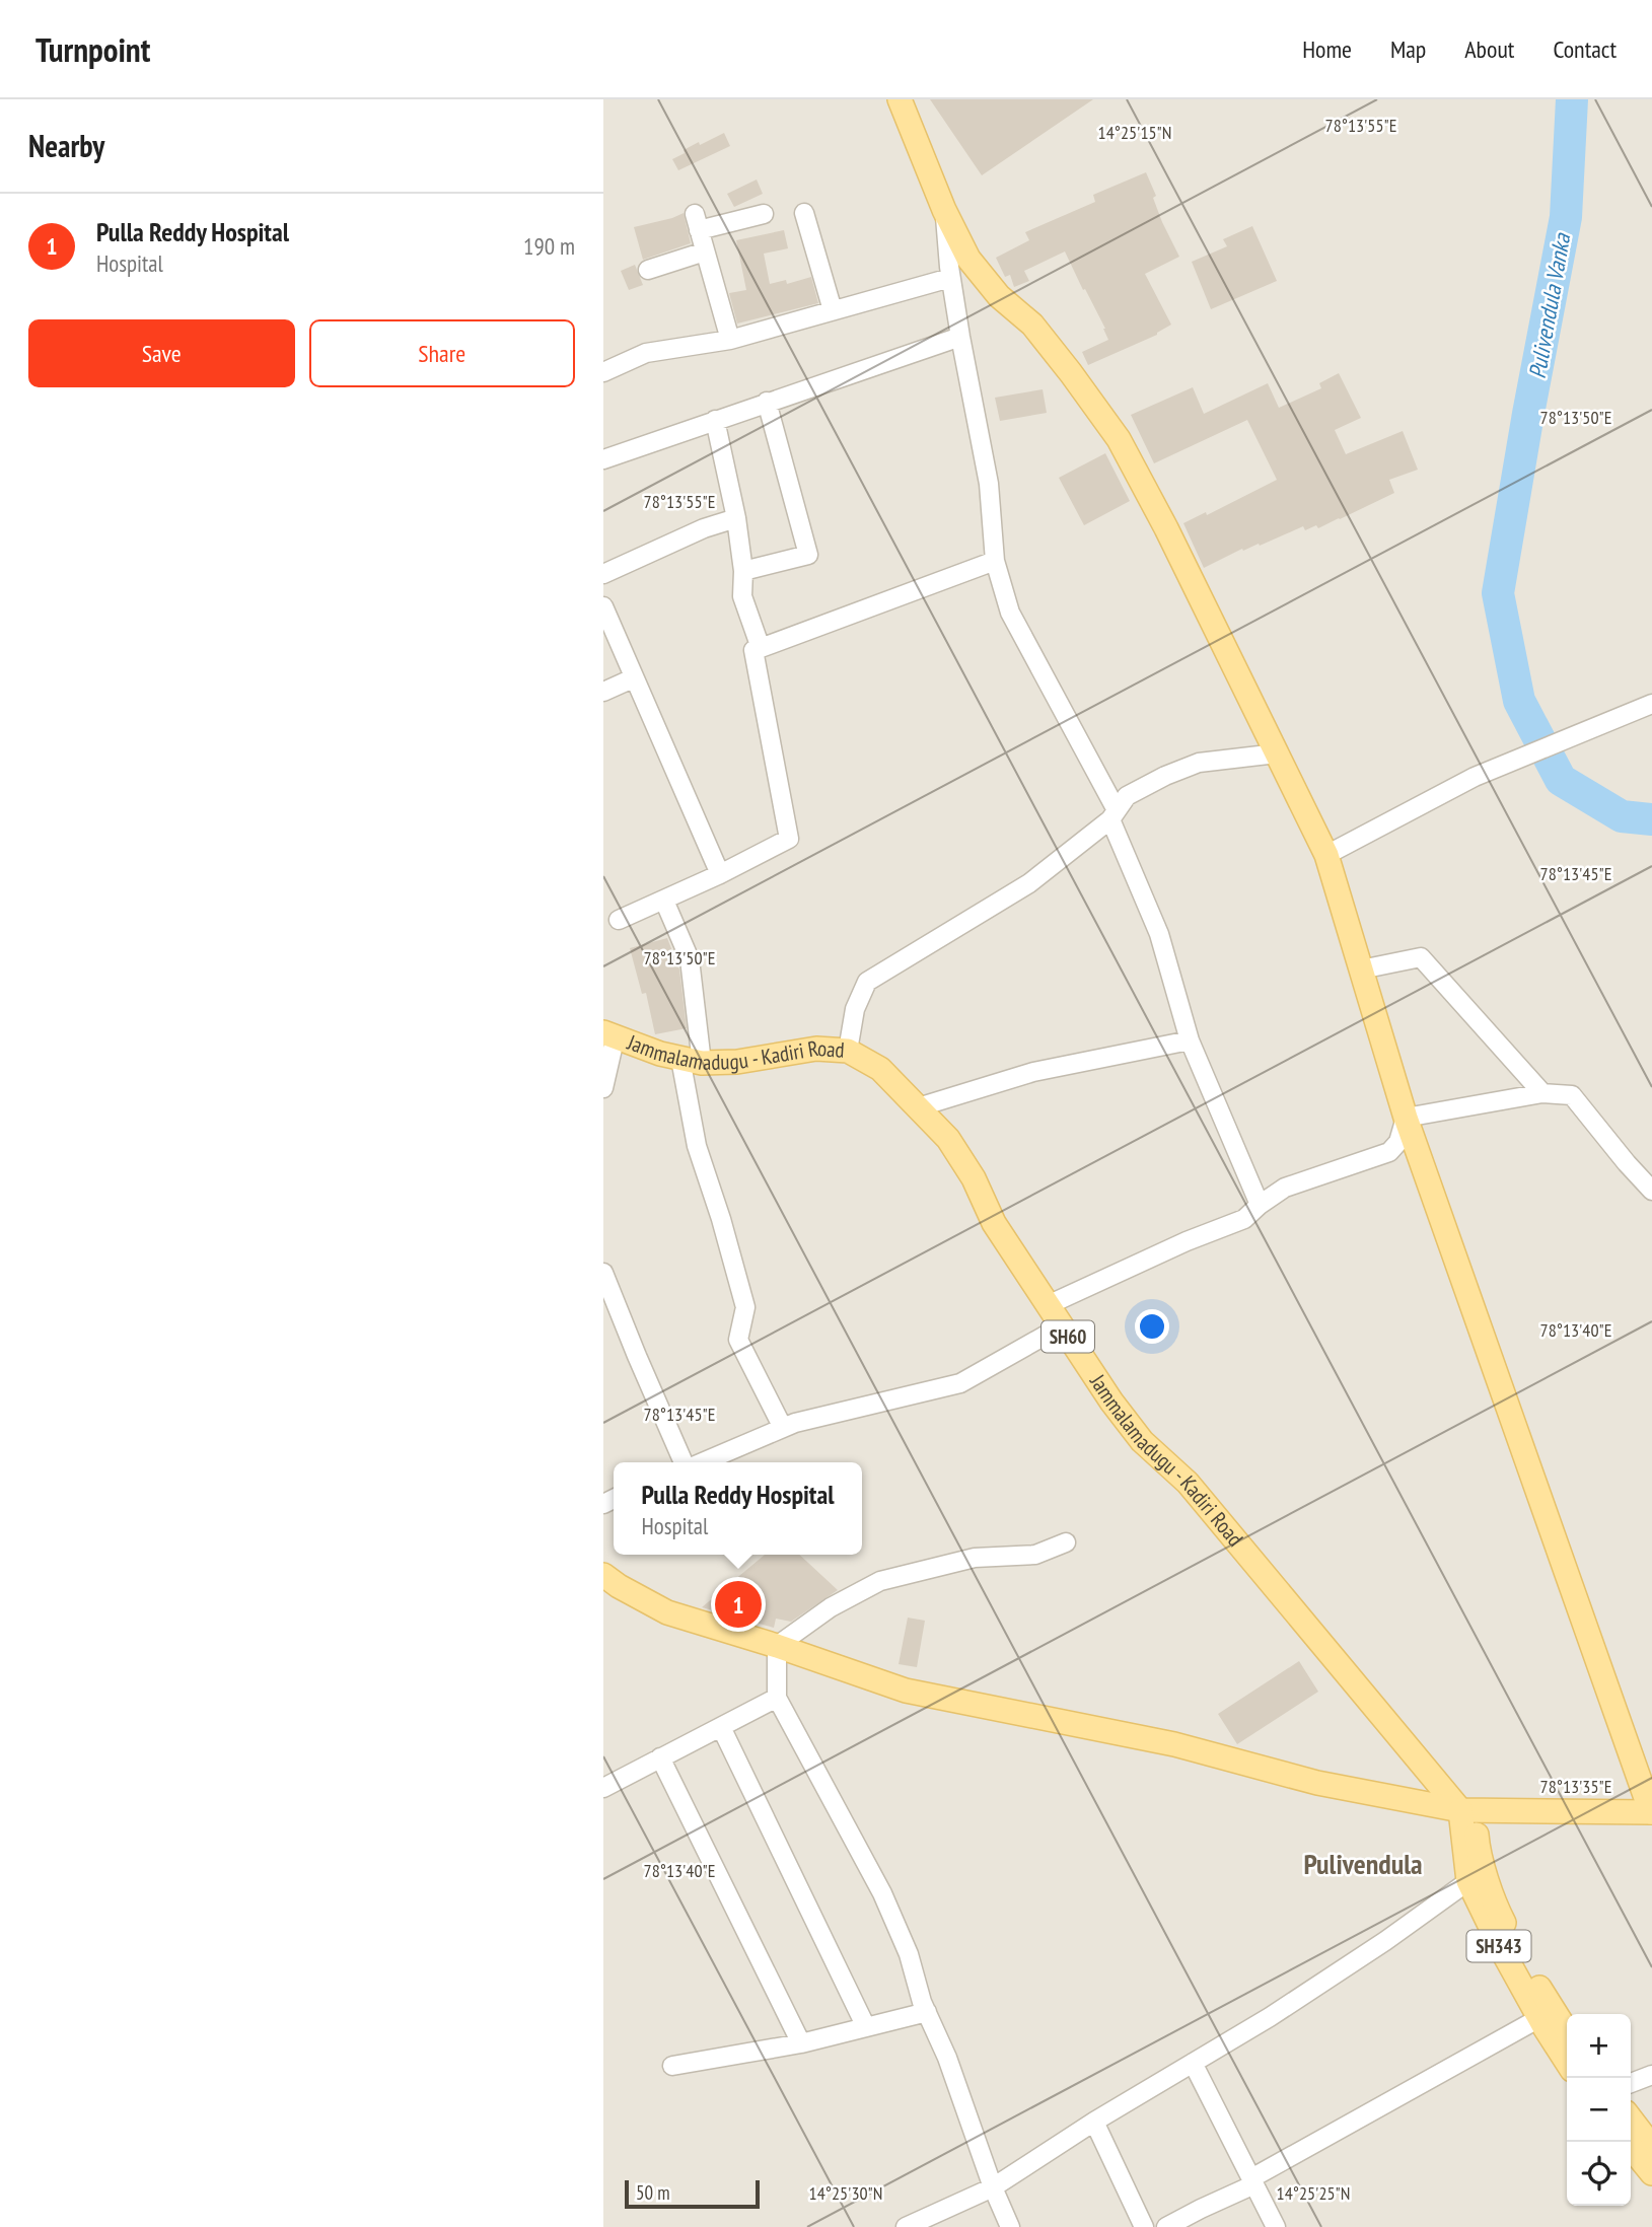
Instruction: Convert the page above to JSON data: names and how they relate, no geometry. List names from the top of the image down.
{
  "streets": {
    "main road": ["Jammalamadugu - Kadiri Road", "SH60", "SH343"]
  },
  "crossings": [
    ["Jammalamadugu - Kadiri Road", "SH343"]
  ],
  "districts": ["Pulivendula"],
  "water": ["Pulivendula Vanka"],
  "scale_bar": "50 m",
  "page": {
    "header": "Turnpoint",
    "nav": [
      "Home",
      "Map",
      "About",
      "Contact"
    ],
    "heading": "Nearby",
    "list": [
      {
        "mark": "1",
        "name": "Pulla Reddy Hospital",
        "note": "Hospital",
        "value": "190 m"
      }
    ],
    "buttons": ["Save", "Share"],
    "popup": ["Pulla Reddy Hospital", "Hospital"],
    "pins": "1",
    "map_buttons": ["+", "−"],
    "scale": "50 m"
  },
  "coordinates": [
    "78°13'55\"E",
    "14°25'15\"N",
    "78°13'50\"E",
    "78°13'45\"E",
    "78°13'40\"E",
    "78°13'35\"E",
    "14°25'30\"N",
    "14°25'25\"N"
  ]
}
